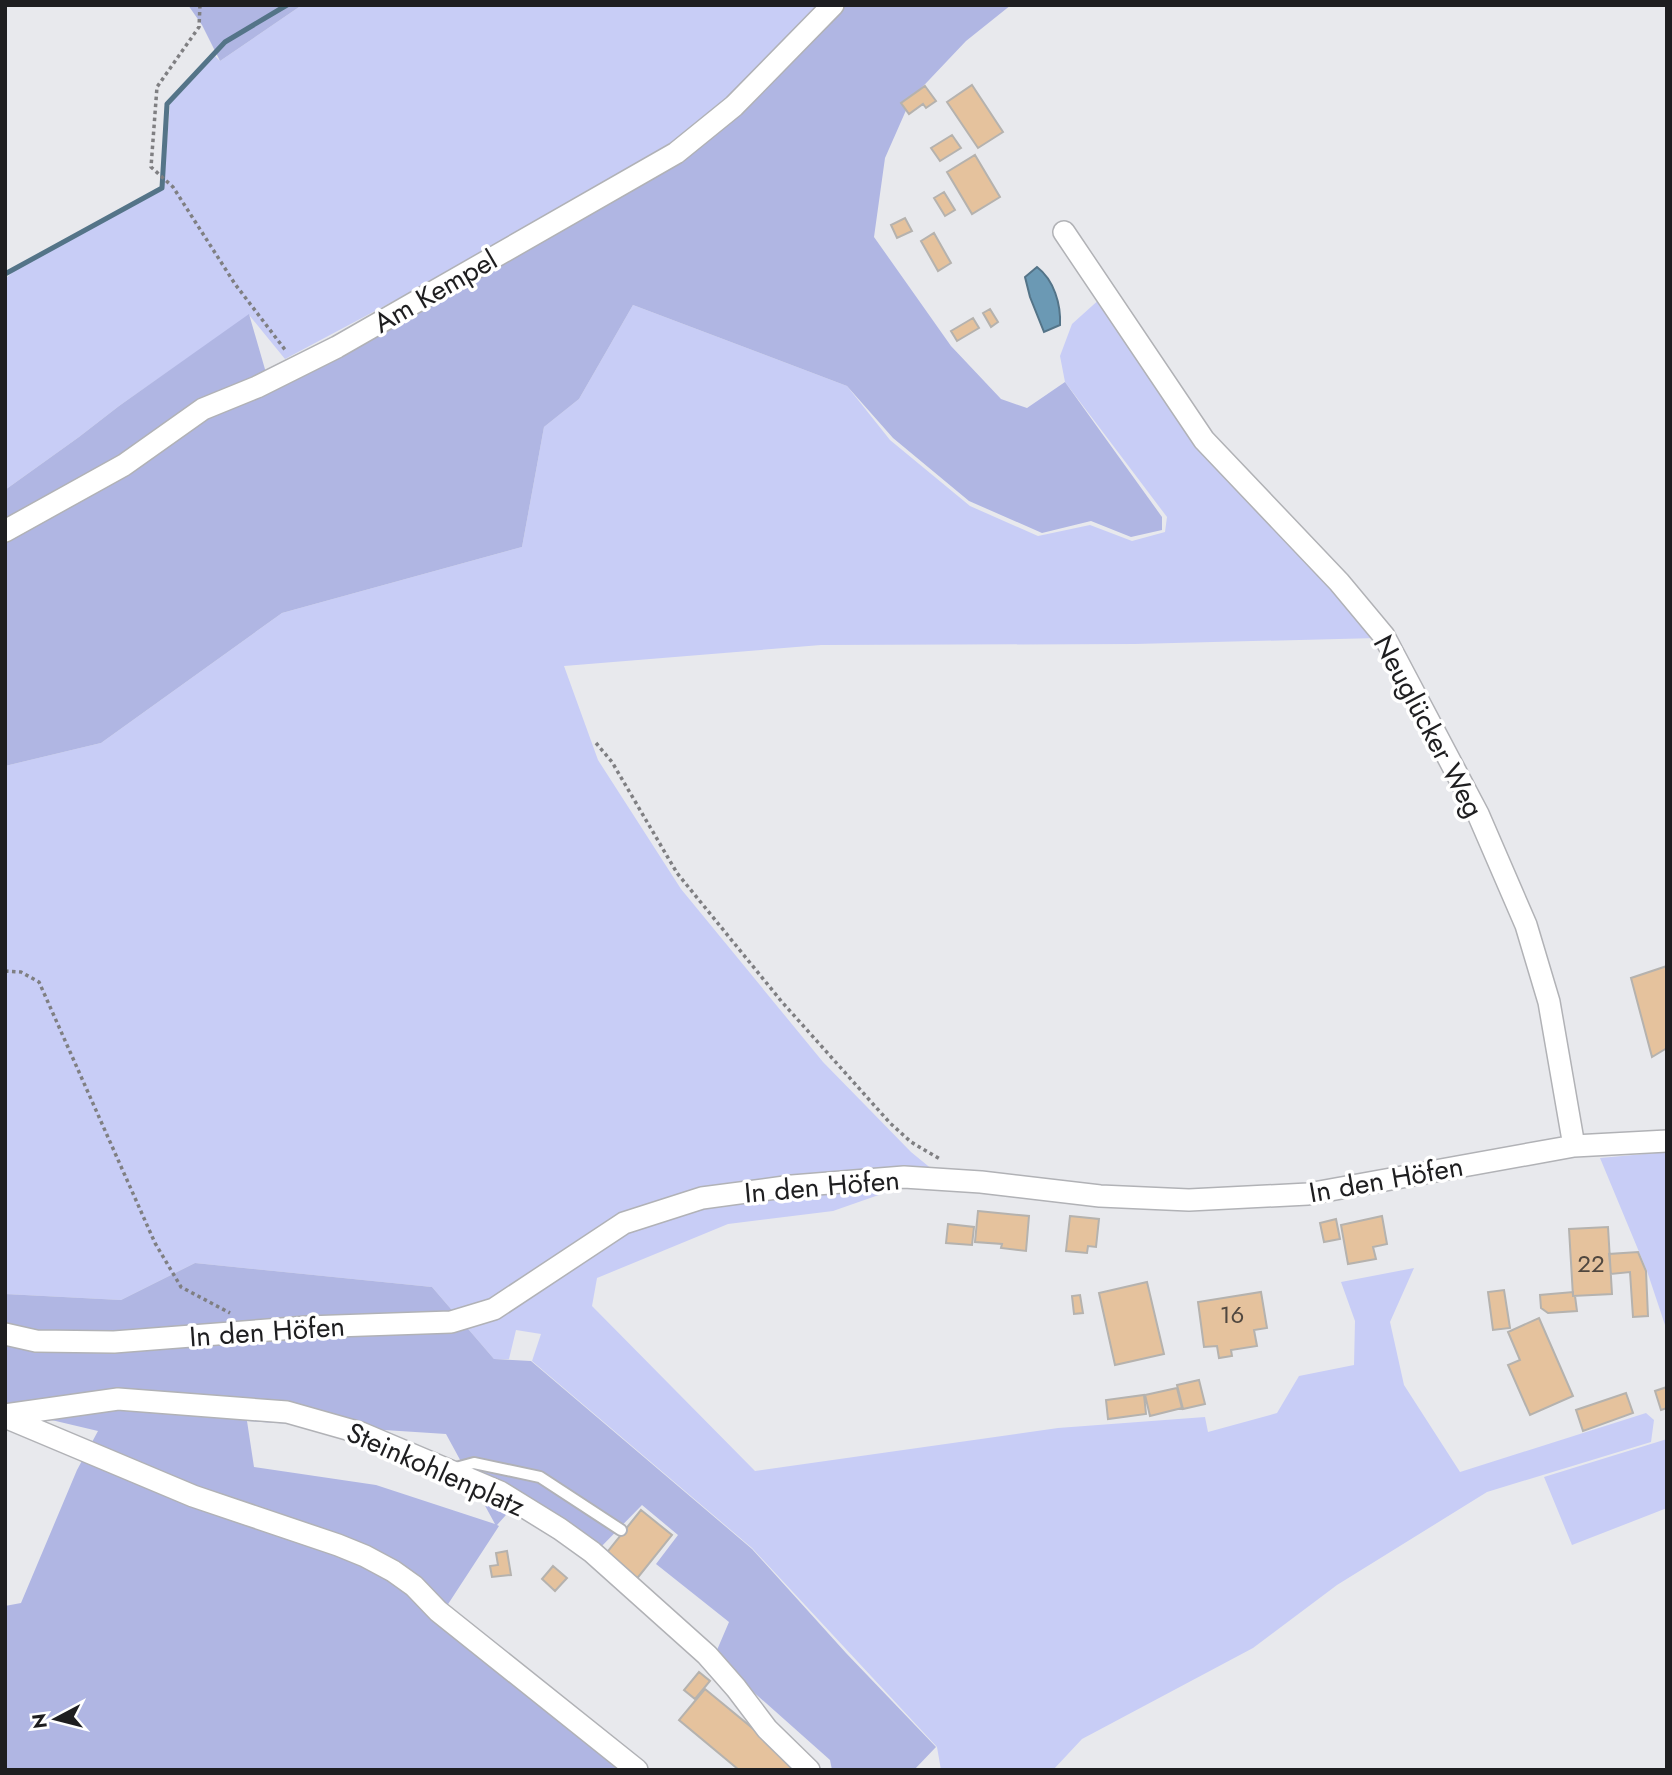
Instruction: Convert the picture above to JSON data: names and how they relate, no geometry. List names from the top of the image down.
{
  "streets": {
    "street": [
      "Am Kempel",
      "Neuglücker Weg",
      "In den Höfen",
      "Steinkohlenplatz"
    ]
  },
  "crossings": [
    ["Neuglücker Weg", "In den Höfen"]
  ],
  "house_numbers": ["22", "16"],
  "north": "left"
}
